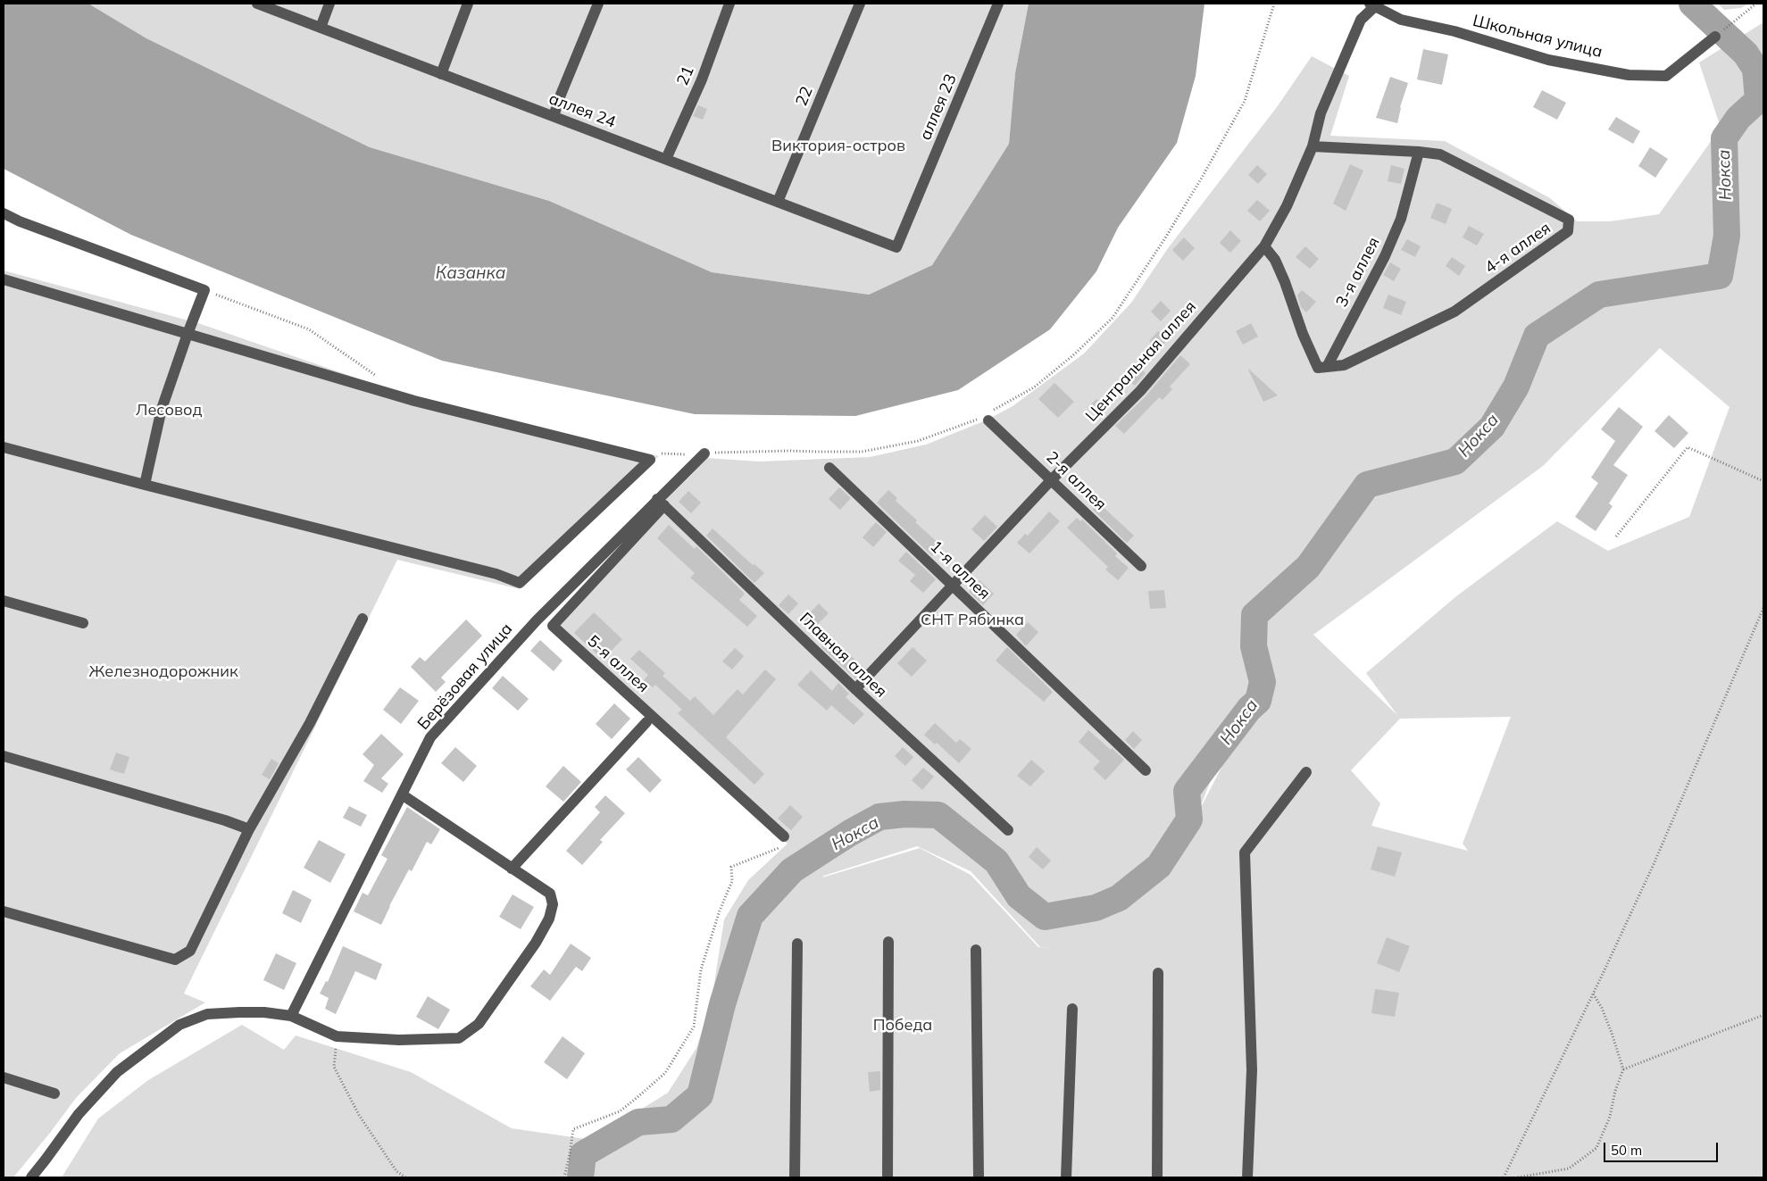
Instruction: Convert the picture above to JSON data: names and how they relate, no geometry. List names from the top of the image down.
{
  "streets": {
    "street": [
      "Школьная улица",
      "21",
      "22",
      "аллея 23",
      "аллея 24",
      "4-я аллея",
      "3-я аллея",
      "Центральная аллея",
      "2-я аллея",
      "1-я аллея",
      "Главная аллея",
      "5-я аллея",
      "Берёзовая улица"
    ]
  },
  "crossings": [
    ["Школьная улица", "Центральная аллея"],
    ["21", "аллея 24"],
    ["22", "аллея 24"],
    ["аллея 23", "аллея 24"],
    ["4-я аллея", "3-я аллея"],
    ["Центральная аллея", "2-я аллея"],
    ["Центральная аллея", "1-я аллея"],
    ["Центральная аллея", "Главная аллея"],
    ["Главная аллея", "5-я аллея"],
    ["Главная аллея", "Берёзовая улица"],
    ["5-я аллея", "Берёзовая улица"]
  ],
  "water": ["Нокса", "Казанка"],
  "parks": [
    "Виктория-остров",
    "Лесовод",
    "СНТ Рябинка",
    "Железнодорожник",
    "Победа"
  ],
  "scale_bar": "50 m"
}
